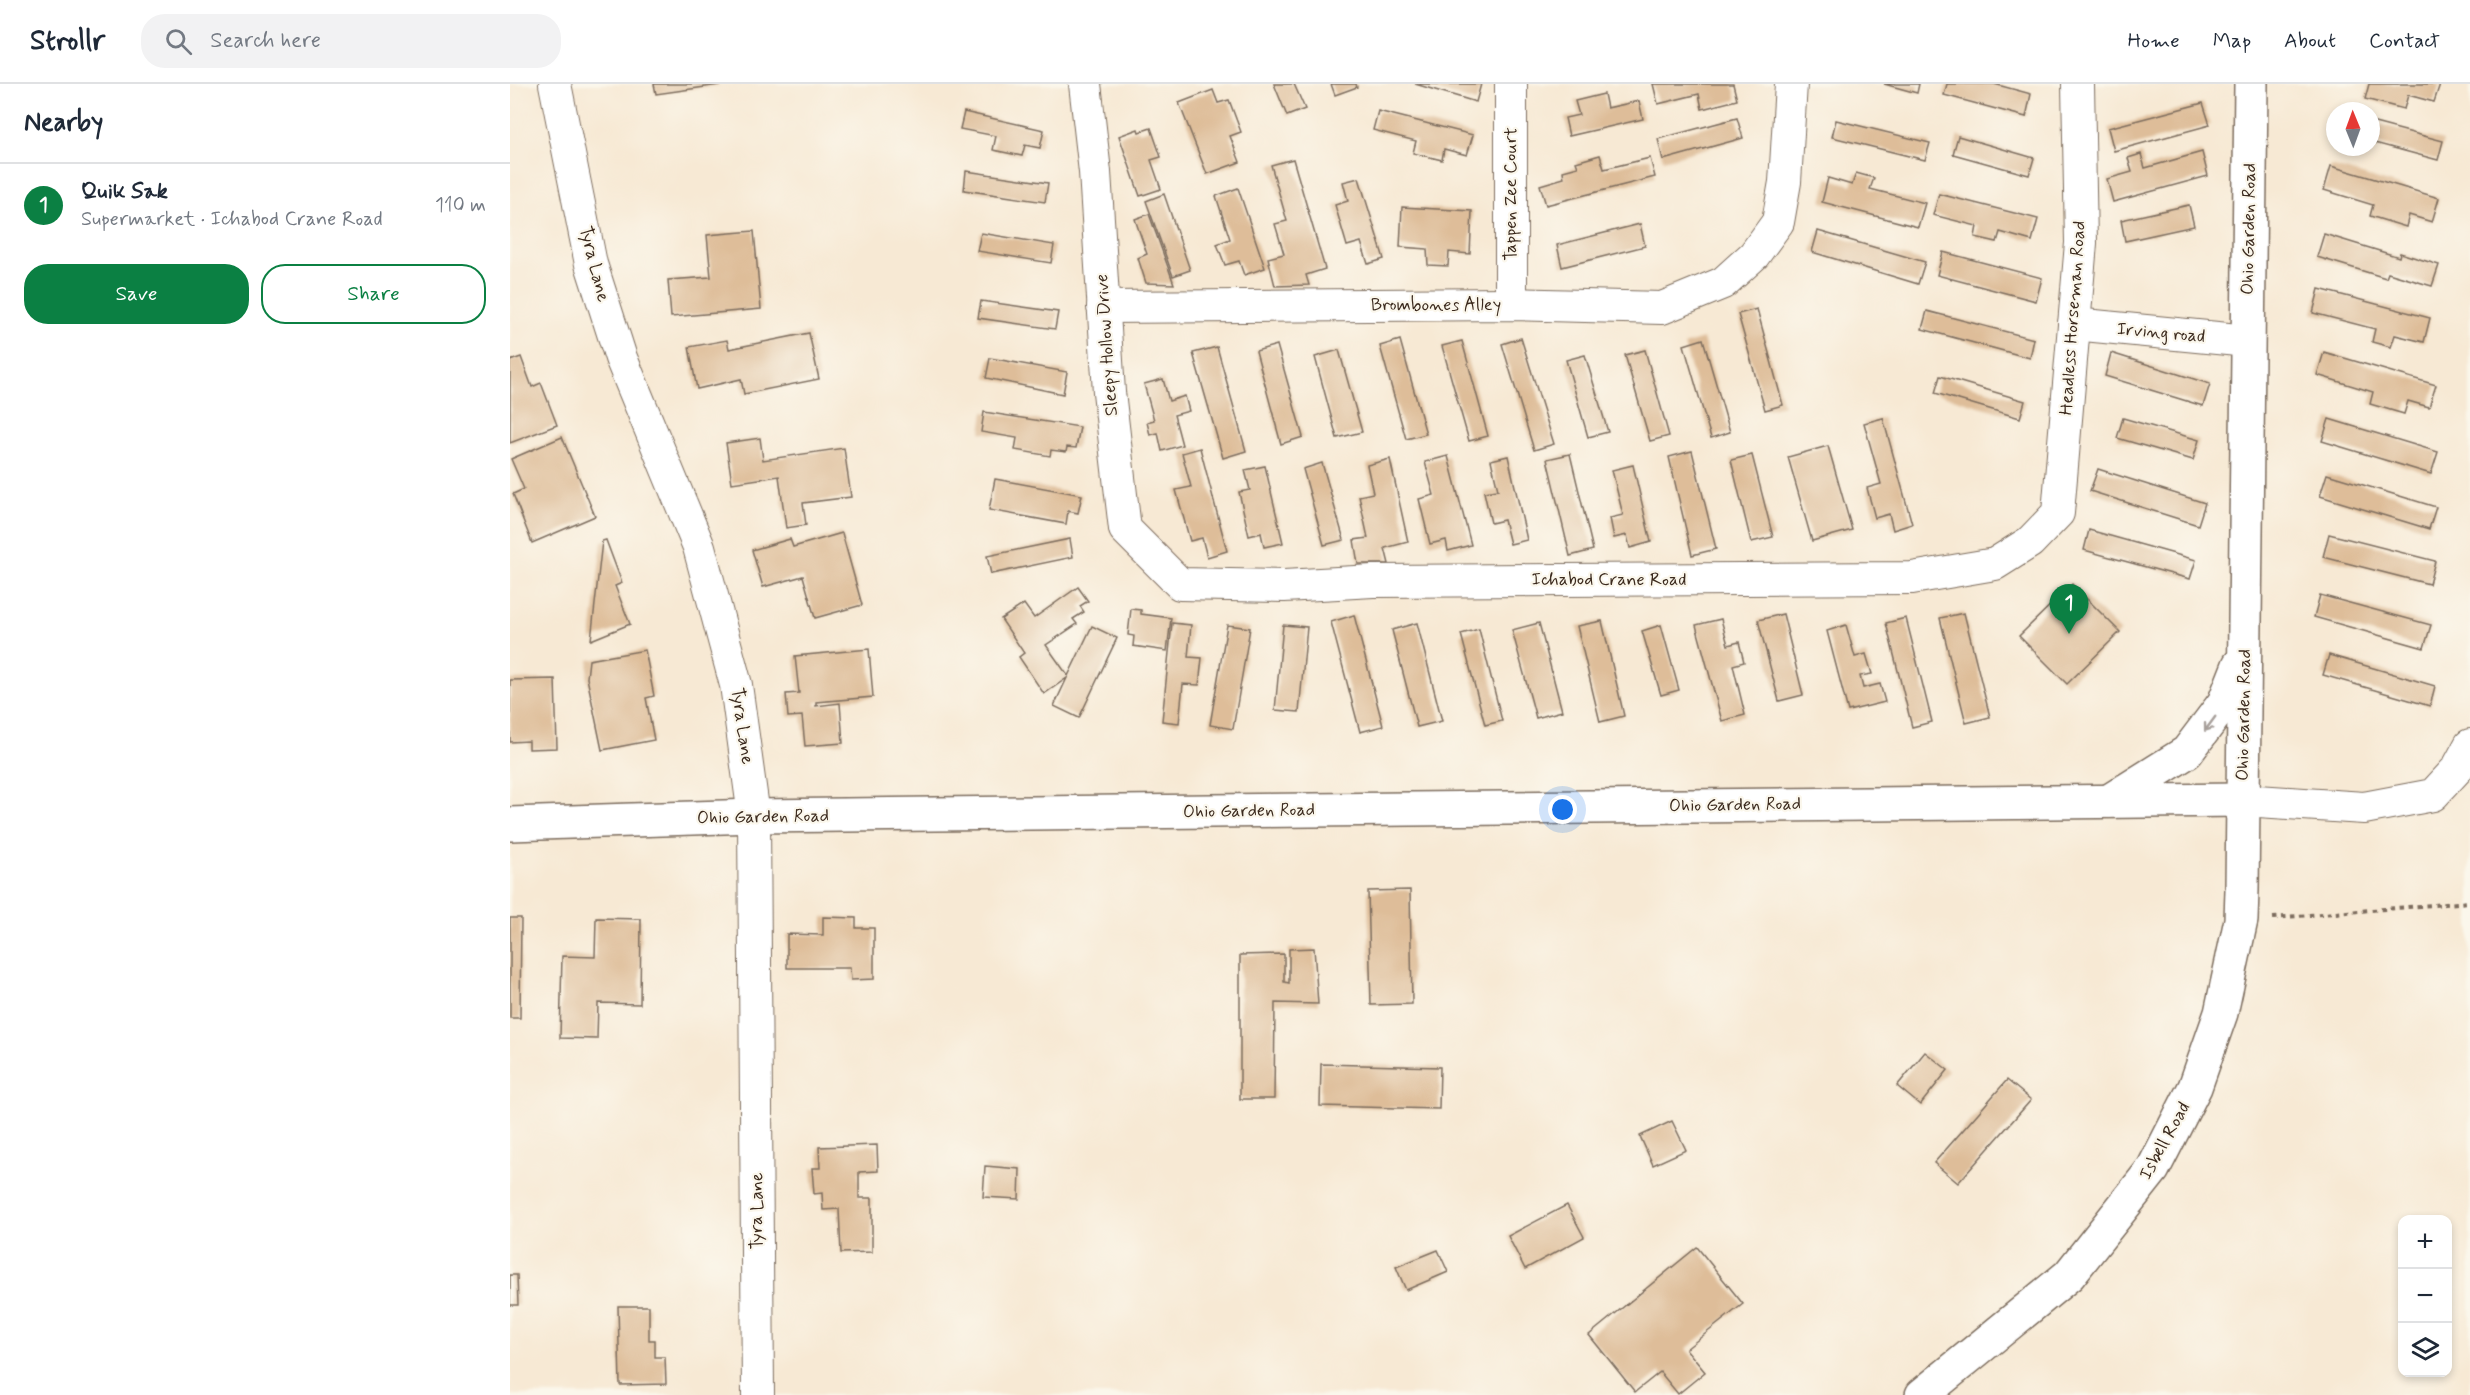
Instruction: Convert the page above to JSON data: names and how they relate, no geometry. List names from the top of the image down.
{
  "streets": {
    "street": [
      "Tappen Zee Court",
      "Ohio Garden Road",
      "Tyra Lane",
      "Brombones Alley",
      "Headless Horseman Road",
      "Irving road",
      "Sleepy Hollow Drive",
      "Ichabod Crane Road",
      "Isbell Road"
    ]
  },
  "crossings": [
    ["Tappen Zee Court", "Brombones Alley"],
    ["Ohio Garden Road", "Tyra Lane"],
    ["Ohio Garden Road", "Irving road"],
    ["Ohio Garden Road", "Isbell Road"],
    ["Brombones Alley", "Sleepy Hollow Drive"],
    ["Headless Horseman Road", "Irving road"],
    ["Headless Horseman Road", "Ichabod Crane Road"],
    ["Sleepy Hollow Drive", "Ichabod Crane Road"]
  ],
  "north": "top",
  "page": {
    "header": "Strollr",
    "search": "Search here",
    "nav": [
      "Home",
      "Map",
      "About",
      "Contact"
    ],
    "heading": "Nearby",
    "list": [
      {
        "mark": "1",
        "name": "Quik Sak",
        "note": "Supermarket · Ichabod Crane Road",
        "value": "110 m"
      }
    ],
    "buttons": ["Save", "Share"],
    "pins": "1",
    "map_buttons": ["+", "−"]
  }
}
